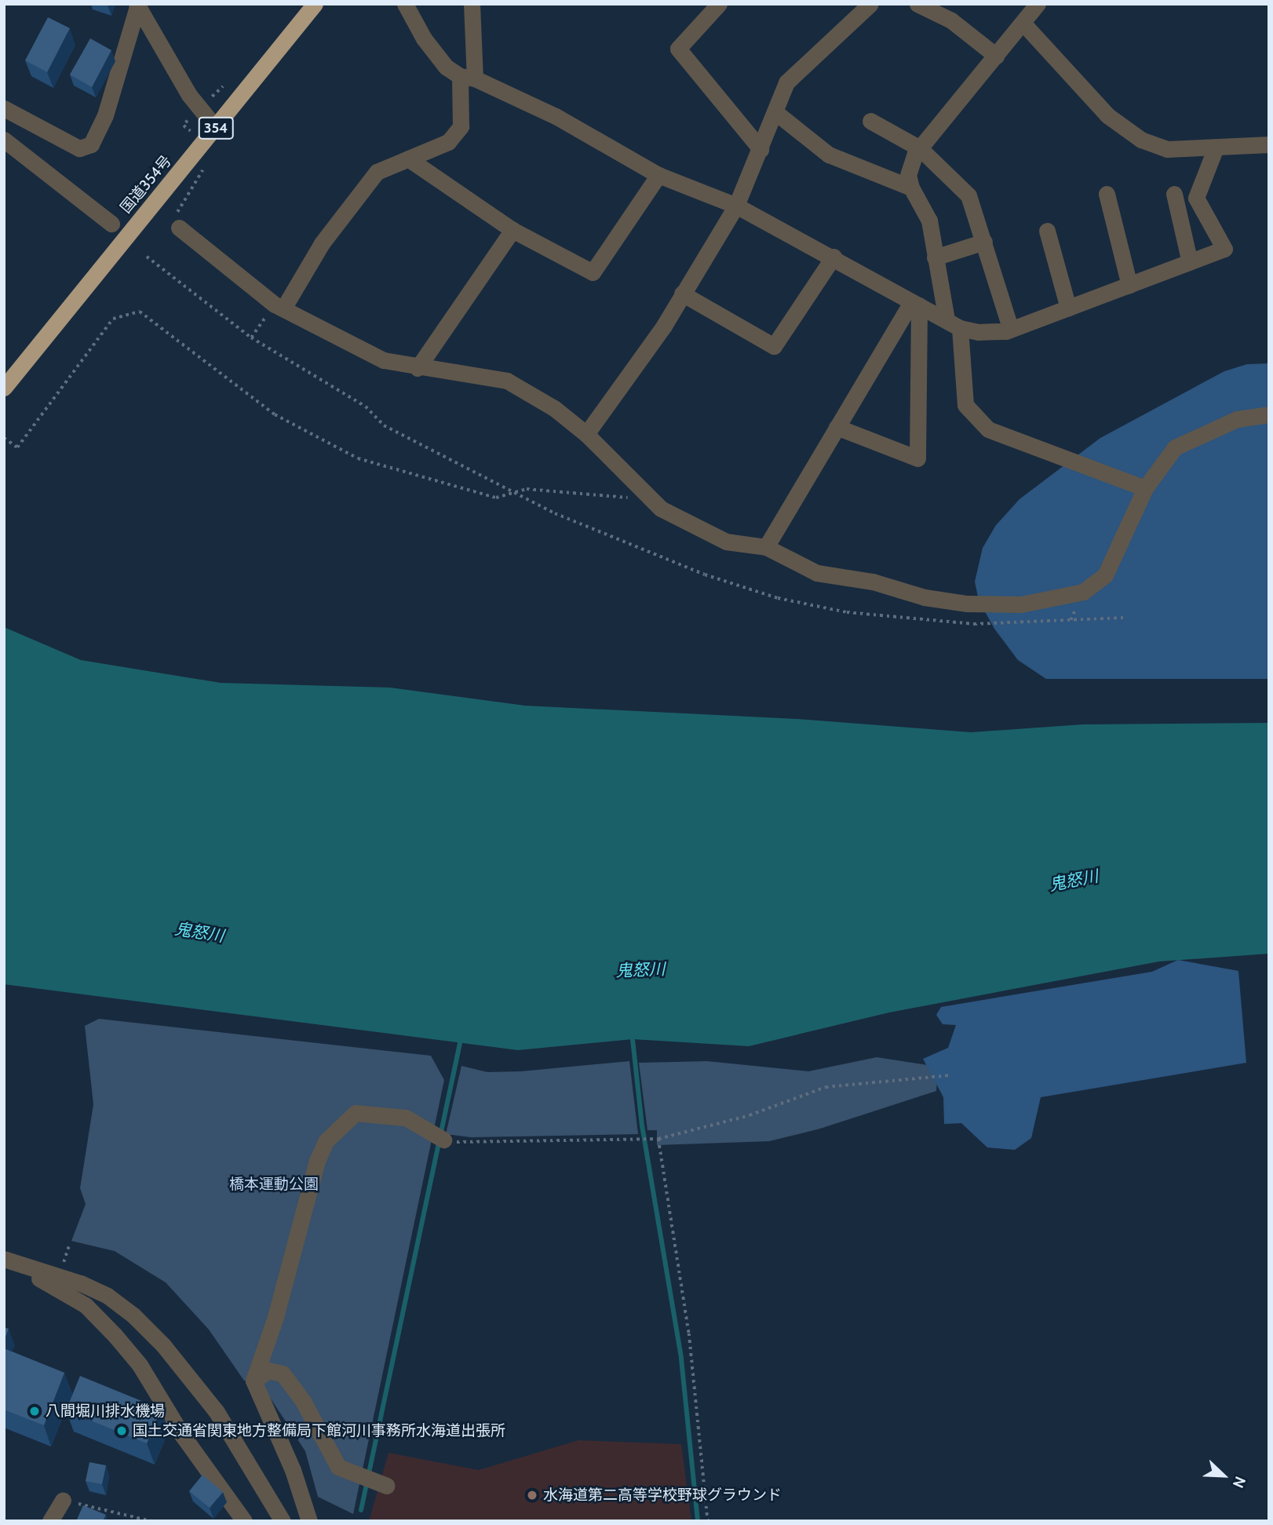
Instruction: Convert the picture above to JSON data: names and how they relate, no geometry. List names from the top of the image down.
{
  "streets": {
    "highway": ["354", "国道354号"]
  },
  "water": ["鬼怒川"],
  "parks": ["橋本運動公園"],
  "places": ["八間堀川排水機場", "国土交通省関東地方整備局下館河川事務所水海道出張所", "水海道第二高等学校野球グラウンド"],
  "north": "bottom right"
}
